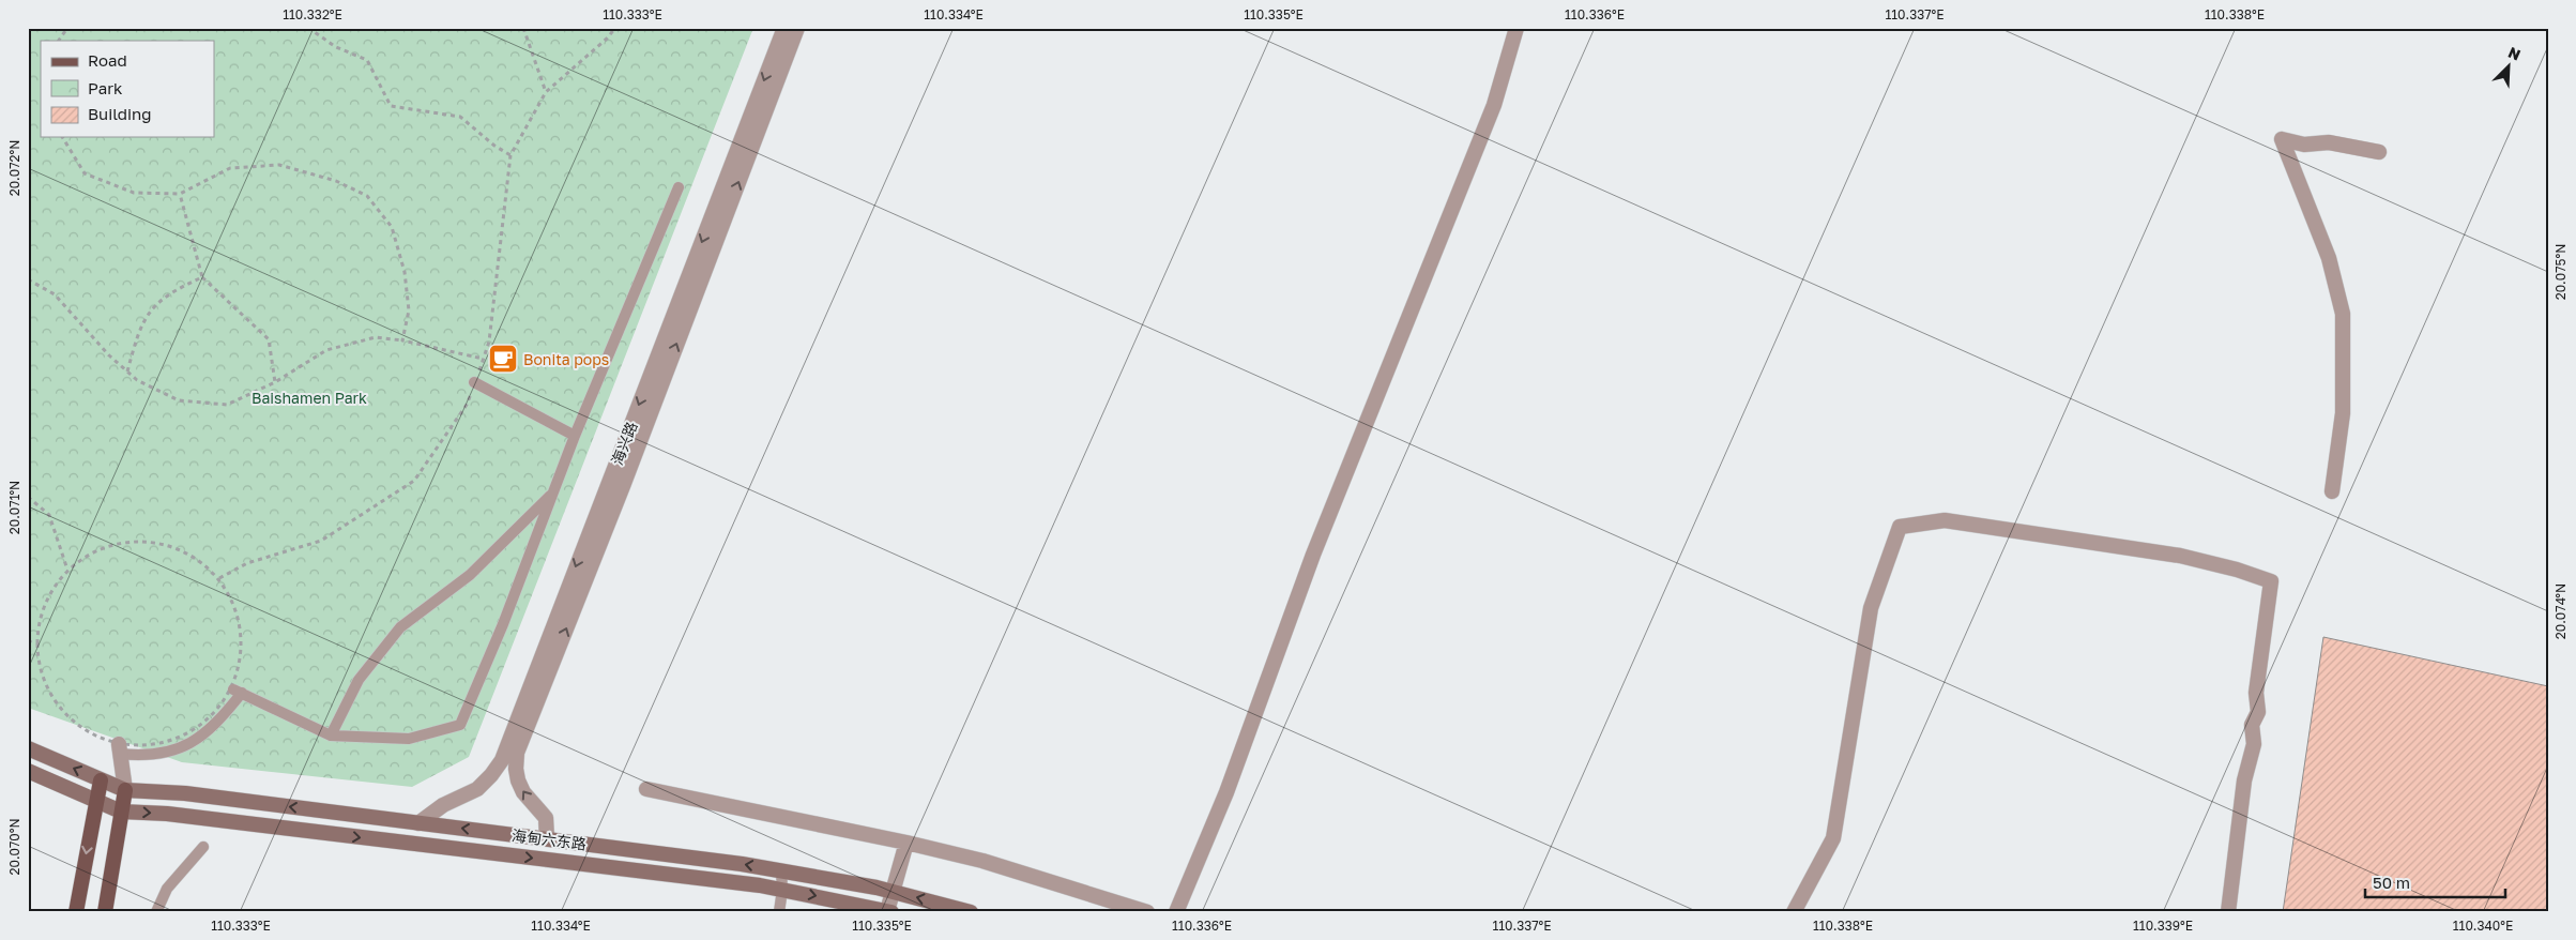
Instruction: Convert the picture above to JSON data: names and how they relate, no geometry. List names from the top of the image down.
{
  "streets": {
    "main road": ["海甸六东路"],
    "street": ["海兴路"]
  },
  "crossings": [
    ["海兴路", "海甸六东路"]
  ],
  "parks": ["Baishamen Park"],
  "places": {
    "cafe": ["Bonita pops"]
  },
  "legend": ["Road", "Park", "Building"],
  "scale_bar": "50 m",
  "north": "top right",
  "coordinates": [
    "110.332°E",
    "110.333°E",
    "110.334°E",
    "110.335°E",
    "110.336°E",
    "110.337°E",
    "110.338°E",
    "20.072°N",
    "20.075°N",
    "20.071°N",
    "20.074°N",
    "20.070°N",
    "110.339°E",
    "110.340°E"
  ]
}
